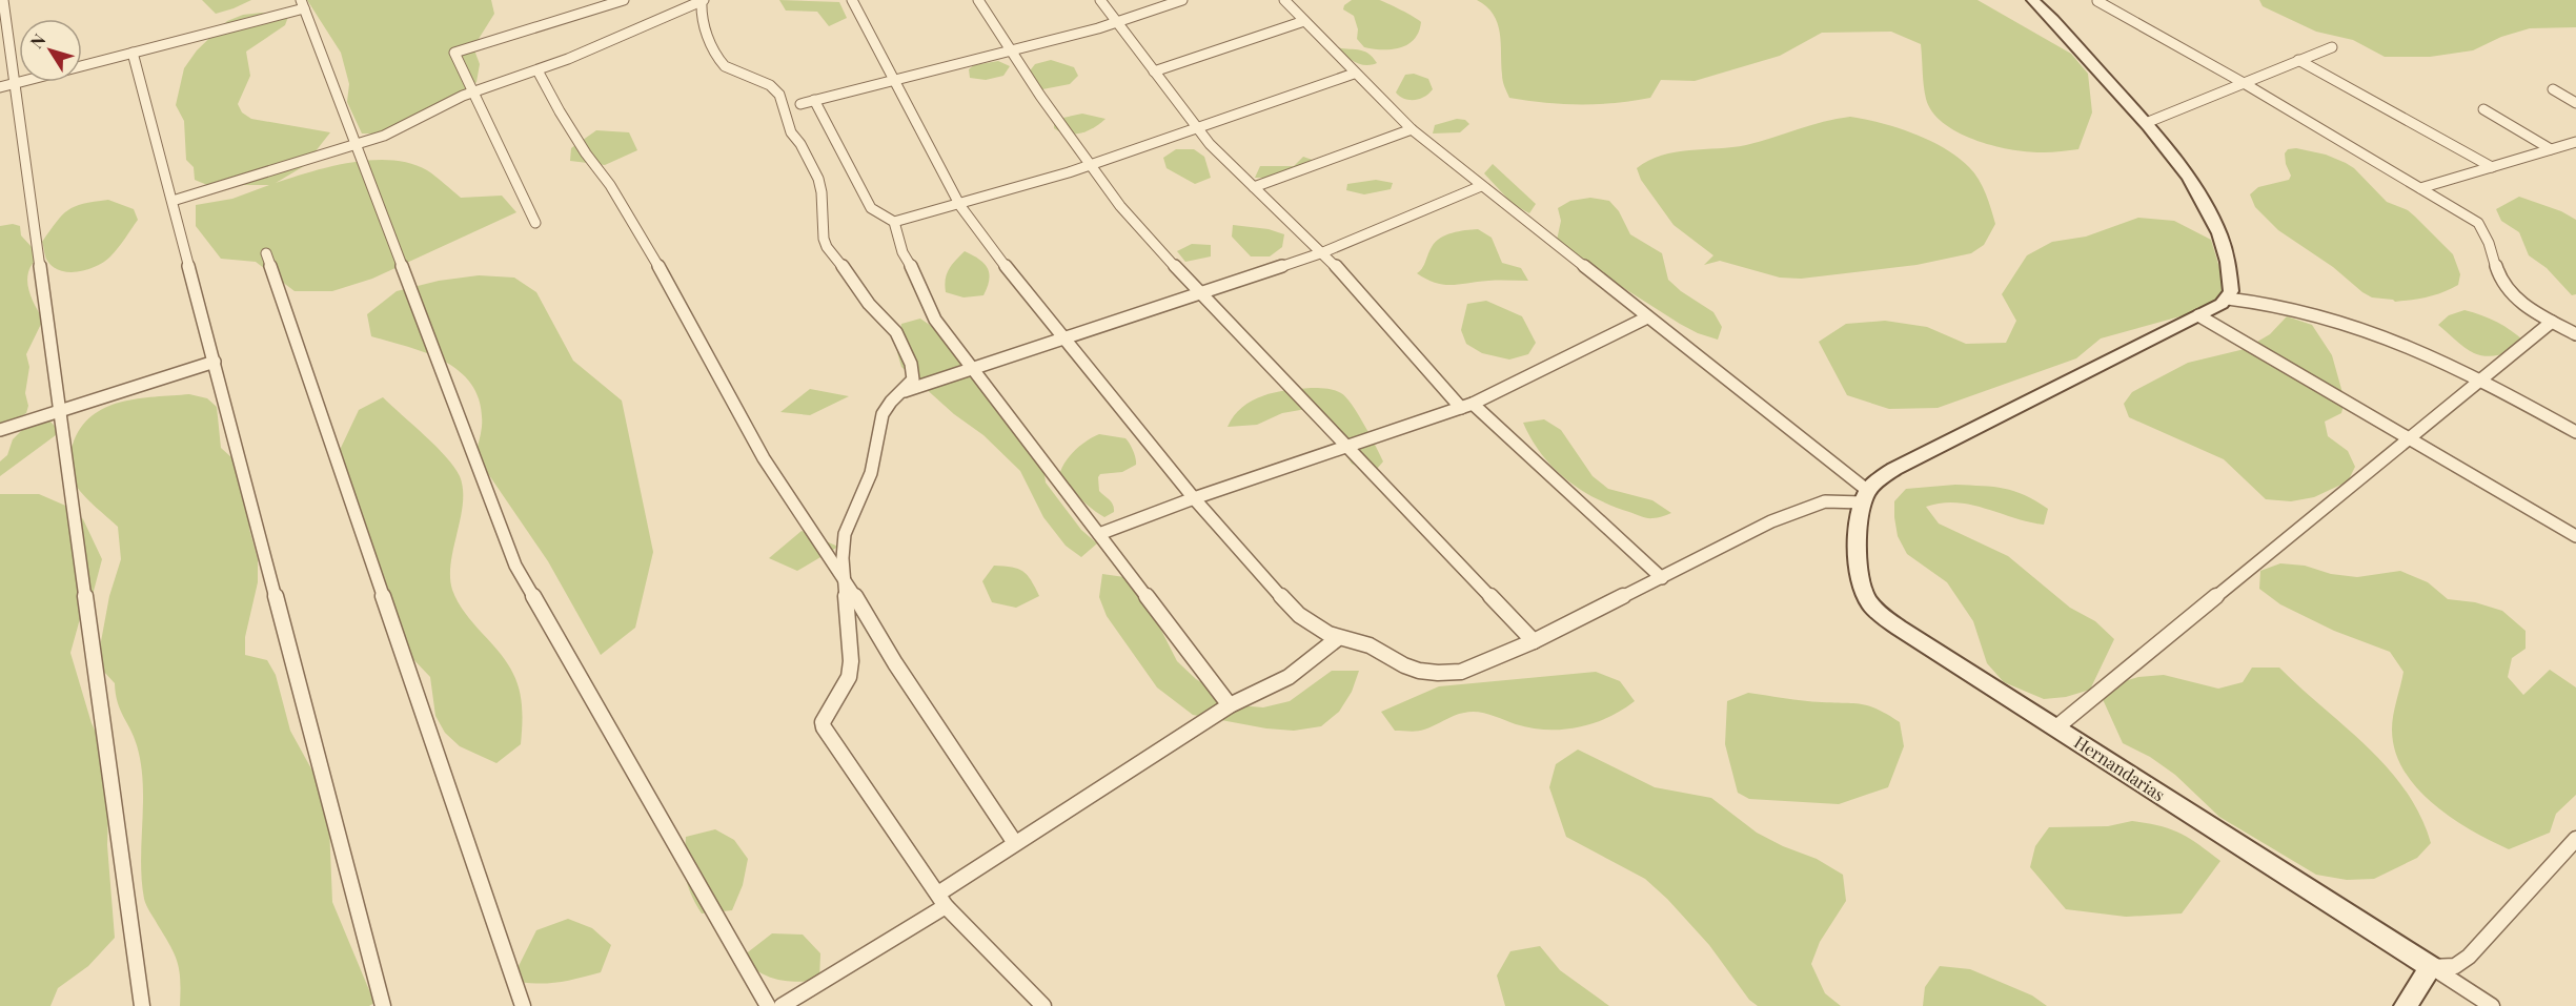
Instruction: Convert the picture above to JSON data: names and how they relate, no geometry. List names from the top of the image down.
{
  "streets": {
    "street": ["Hernandarias"]
  },
  "north": "top left"
}
